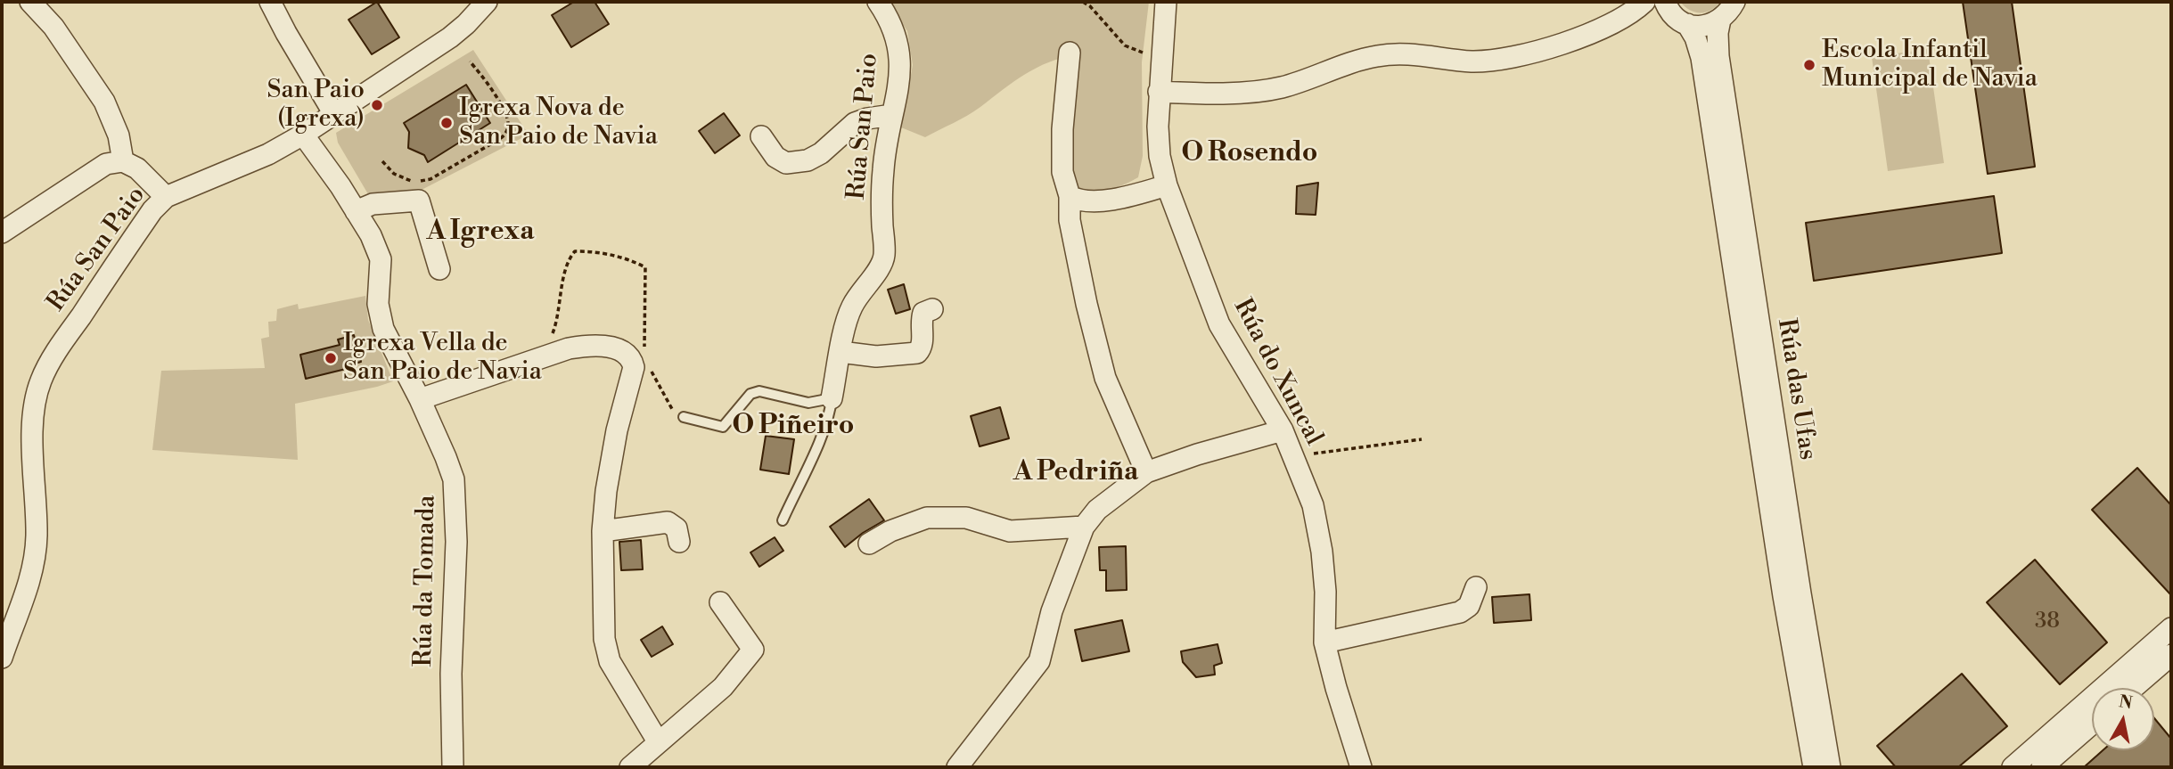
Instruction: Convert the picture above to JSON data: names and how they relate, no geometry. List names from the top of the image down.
{
  "streets": {
    "street": [
      "Rúa San Paio",
      "Rúa do Xuncal",
      "Rúa das Ufas",
      "Rúa da Tomada"
    ]
  },
  "crossings": [
    ["Rúa San Paio", "Rúa da Tomada"]
  ],
  "districts": [
    "O Rosendo",
    "A Igrexa",
    "O Piñeiro",
    "A Pedriña"
  ],
  "places": [
    "Escola Infantil Municipal de Navia",
    "San Paio (Igrexa)",
    "Igrexa Nova de San Paio de Navia",
    "Igrexa Vella de San Paio de Navia"
  ],
  "house_numbers": ["38"],
  "north": "top"
}
